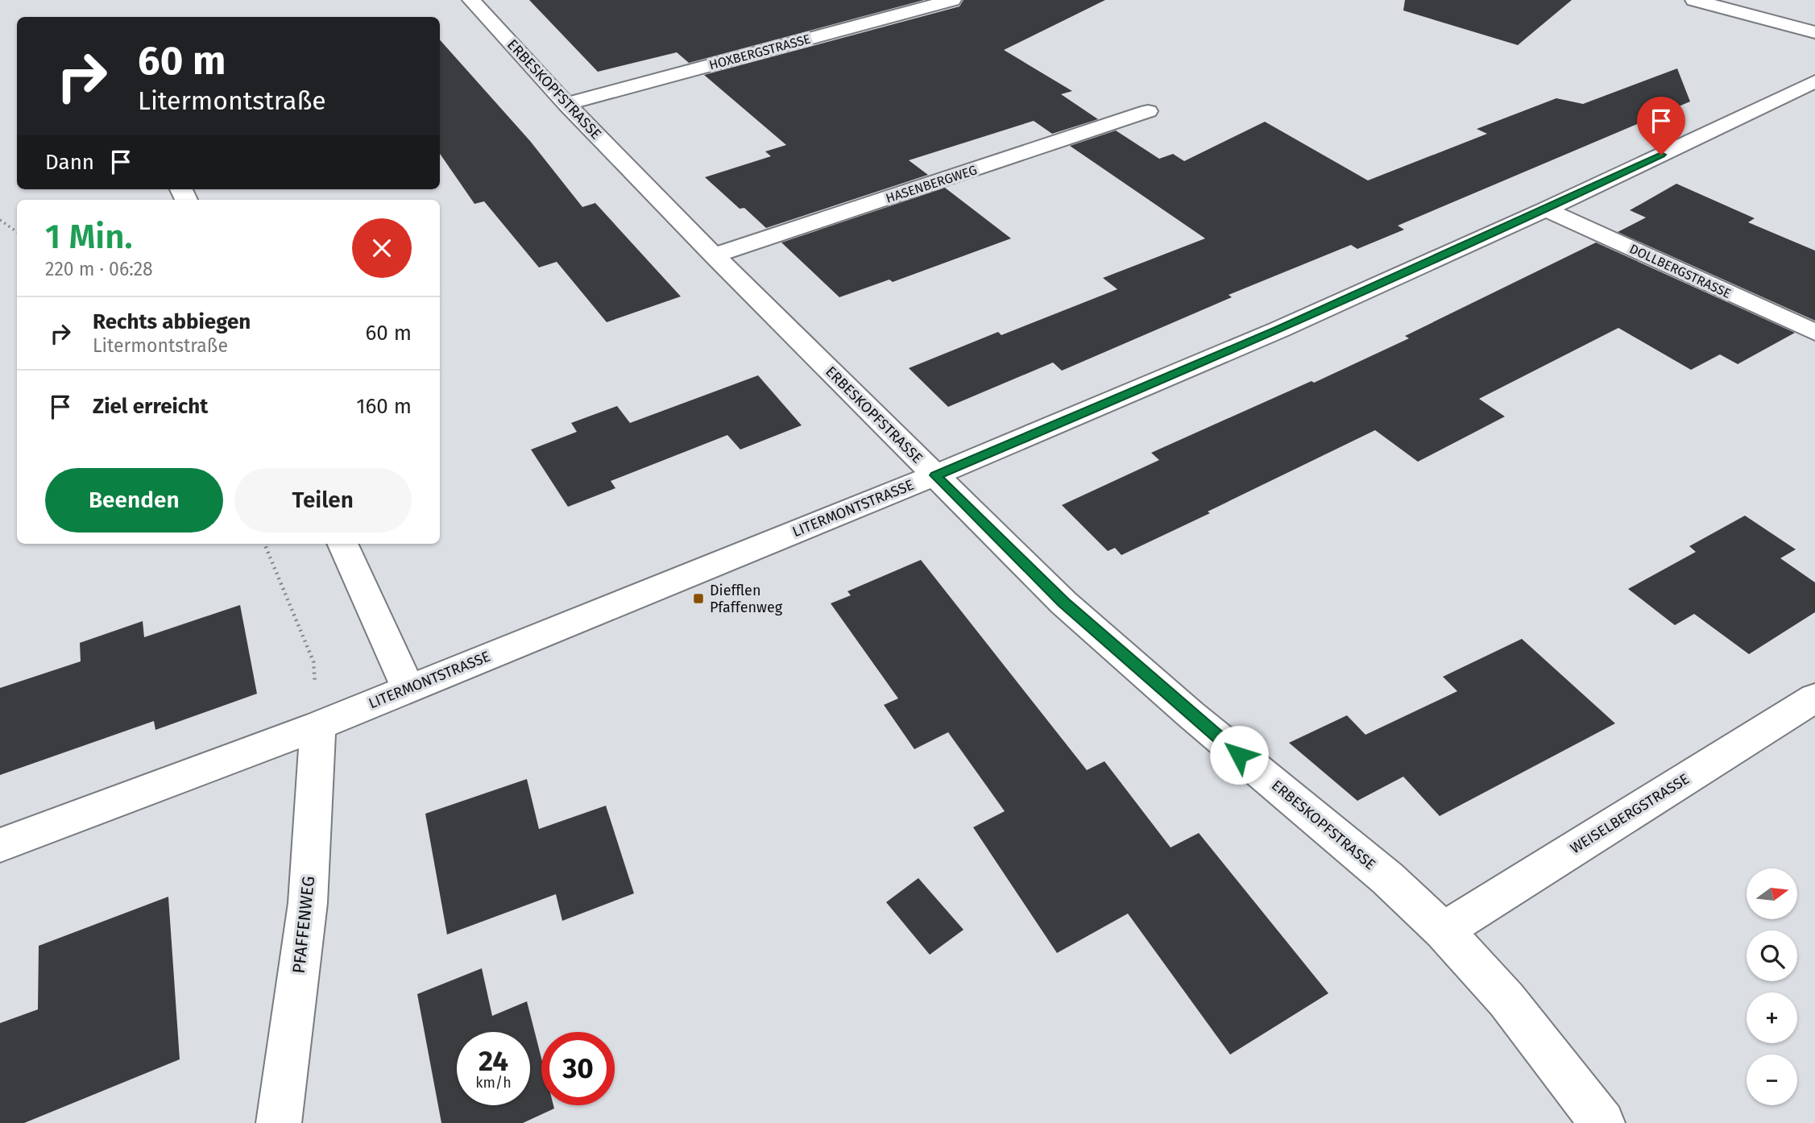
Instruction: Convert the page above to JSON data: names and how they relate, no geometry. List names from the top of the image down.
{
  "streets": {
    "street": [
      "HOXBERGSTRASSE",
      "ERBESKOPFSTRASSE",
      "HASENBERGWEG",
      "DOLLBERGSTRASSE",
      "LITERMONTSTRASSE",
      "WEISELBERGSTRASSE",
      "PFAFFENWEG"
    ]
  },
  "crossings": [
    ["HOXBERGSTRASSE", "ERBESKOPFSTRASSE"],
    ["ERBESKOPFSTRASSE", "HASENBERGWEG"],
    ["ERBESKOPFSTRASSE", "LITERMONTSTRASSE"],
    ["ERBESKOPFSTRASSE", "WEISELBERGSTRASSE"],
    ["DOLLBERGSTRASSE", "LITERMONTSTRASSE"],
    ["LITERMONTSTRASSE", "PFAFFENWEG"]
  ],
  "places": {
    "transit": ["Diefflen Pfaffenweg"]
  },
  "north": "right",
  "page": {
    "turn": ["60 m", "Litermontstraße"],
    "then": "Dann",
    "heading": ["1 Min.", "220 m · 06:28"],
    "list": [
      {
        "name": "Rechts abbiegen",
        "note": "Litermontstraße",
        "value": "60 m"
      },
      {
        "name": "Ziel erreicht",
        "value": "160 m"
      }
    ],
    "buttons": ["Beenden", "Teilen"],
    "map_buttons": ["+", "−"],
    "speed": "24 km/h",
    "limit": "30"
  }
}
